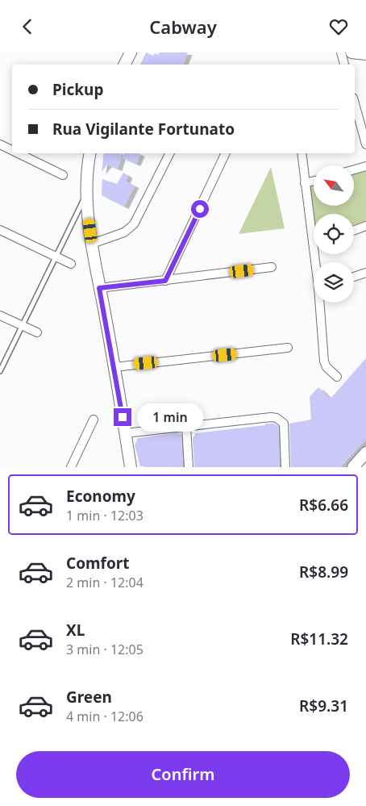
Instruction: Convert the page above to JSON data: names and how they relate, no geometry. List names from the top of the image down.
{
  "north": "top left",
  "page": {
    "header": "Cabway",
    "banner": ["Pickup", "Rua Vigilante Fortunato"],
    "bubble": "1 min",
    "list": [
      {
        "name": "Economy",
        "note": "1 min · 12:03",
        "value": "R$6.66"
      },
      {
        "name": "Comfort",
        "note": "2 min · 12:04",
        "value": "R$8.99"
      },
      {
        "name": "XL",
        "note": "3 min · 12:05",
        "value": "R$11.32"
      },
      {
        "name": "Green",
        "note": "4 min · 12:06",
        "value": "R$9.31"
      }
    ],
    "buttons": "Confirm"
  }
}
